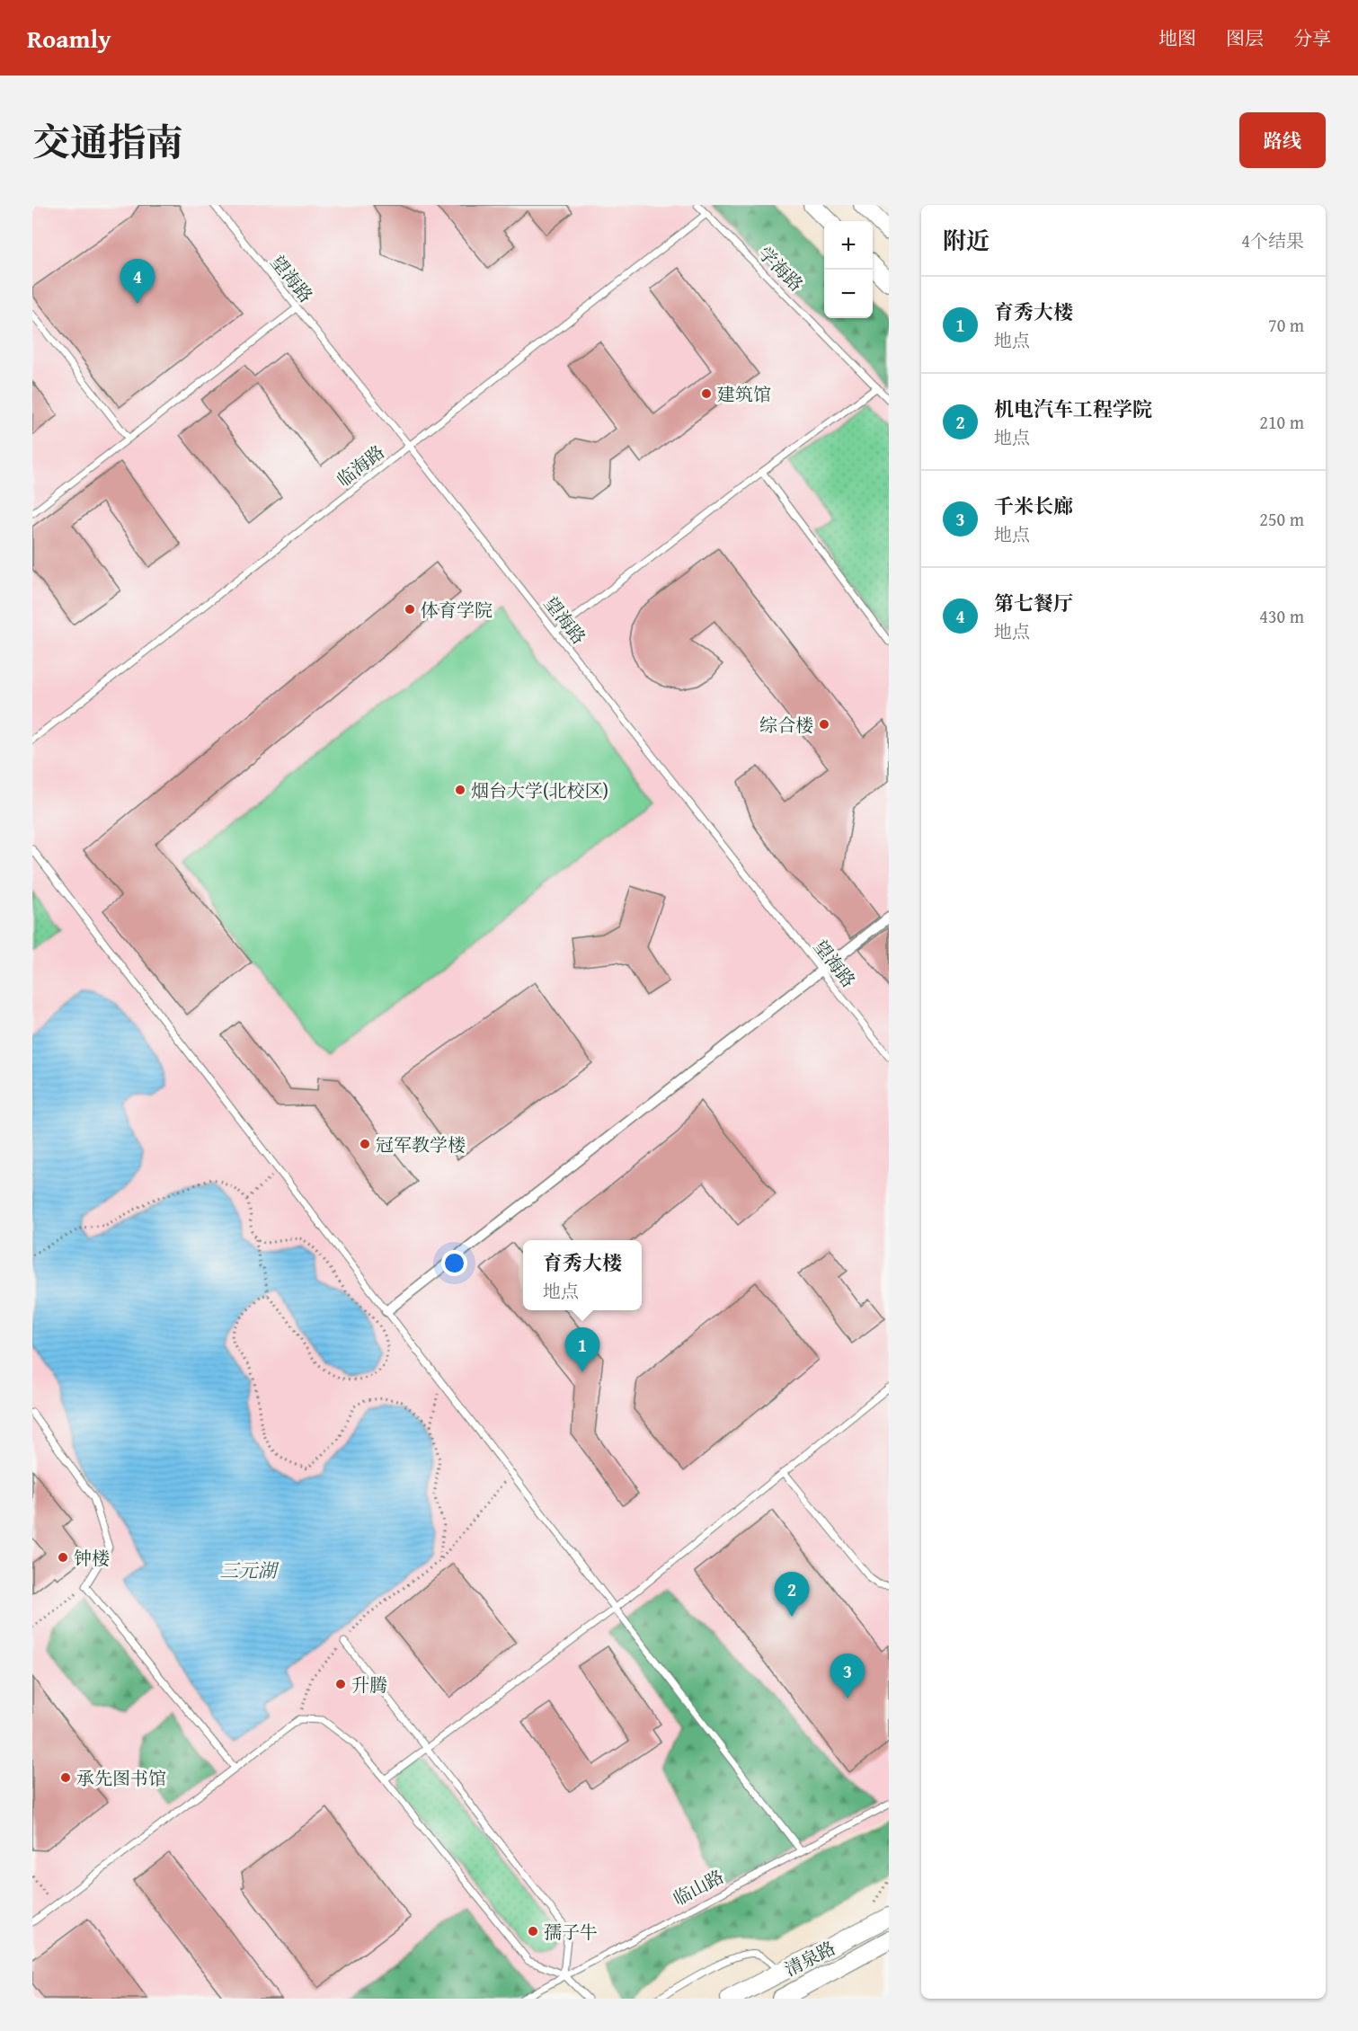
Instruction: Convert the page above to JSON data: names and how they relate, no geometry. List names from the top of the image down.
{
  "streets": {
    "main road": ["清泉路"],
    "lane": [
      "学海路",
      "望海路",
      "临海路",
      "临山路"
    ]
  },
  "crossings": [
    ["学海路", "临海路"],
    ["望海路", "临海路"]
  ],
  "water": ["三元湖"],
  "places": [
    "建筑馆",
    "体育学院",
    "综合楼",
    "烟台大学(北校区)",
    "冠军教学楼",
    "钟楼",
    "升腾",
    "承先图书馆",
    "孺子牛"
  ],
  "page": {
    "header": "Roamly",
    "nav": ["地图", "图层", "分享"],
    "title": "交通指南",
    "buttons": "路线",
    "heading": ["附近", "4个结果"],
    "map_buttons": ["+", "−"],
    "pins": [
      "4",
      "1",
      "2",
      "3"
    ],
    "list": [
      {
        "mark": "1",
        "name": "育秀大楼",
        "note": "地点",
        "value": "70 m"
      },
      {
        "mark": "2",
        "name": "机电汽车工程学院",
        "note": "地点",
        "value": "210 m"
      },
      {
        "mark": "3",
        "name": "千米长廊",
        "note": "地点",
        "value": "250 m"
      },
      {
        "mark": "4",
        "name": "第七餐厅",
        "note": "地点",
        "value": "430 m"
      }
    ],
    "popup": ["育秀大楼", "地点"]
  }
}
